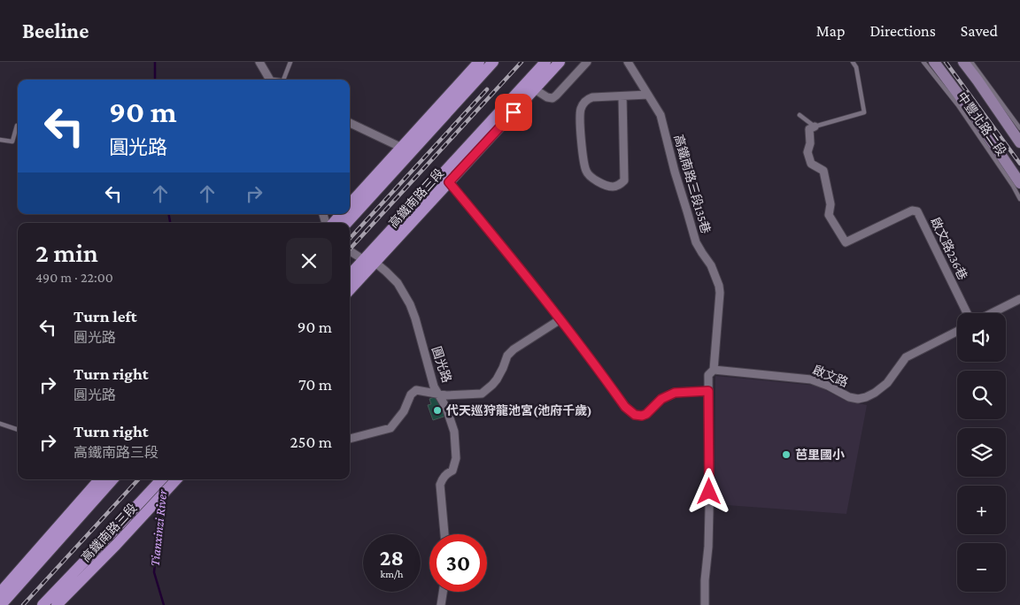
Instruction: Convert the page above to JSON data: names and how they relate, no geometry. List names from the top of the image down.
{
  "streets": {
    "main road": ["高鐵南路三段"],
    "street": [
      "高鐵南路三段135巷",
      "啟文路236巷",
      "圓光路",
      "啟文路"
    ],
    "lane": ["中豐北路二段"]
  },
  "crossings": [
    ["高鐵南路三段135巷", "啟文路"],
    ["高鐵南路三段", "圓光路"]
  ],
  "water": ["Tianxinzi River"],
  "places": ["代天巡狩龍池宮(池府千歲)", "芭里國小"],
  "page": {
    "header": "Beeline",
    "nav": ["Map", "Directions", "Saved"],
    "turn": ["90 m", "圓光路"],
    "heading": ["2 min", "490 m · 22:00"],
    "list": [
      {
        "name": "Turn left",
        "note": "圓光路",
        "value": "90 m"
      },
      {
        "name": "Turn right",
        "note": "圓光路",
        "value": "70 m"
      },
      {
        "name": "Turn right",
        "note": "高鐵南路三段",
        "value": "250 m"
      }
    ],
    "map_buttons": ["+", "−"],
    "speed": "28 km/h",
    "limit": "30"
  }
}
